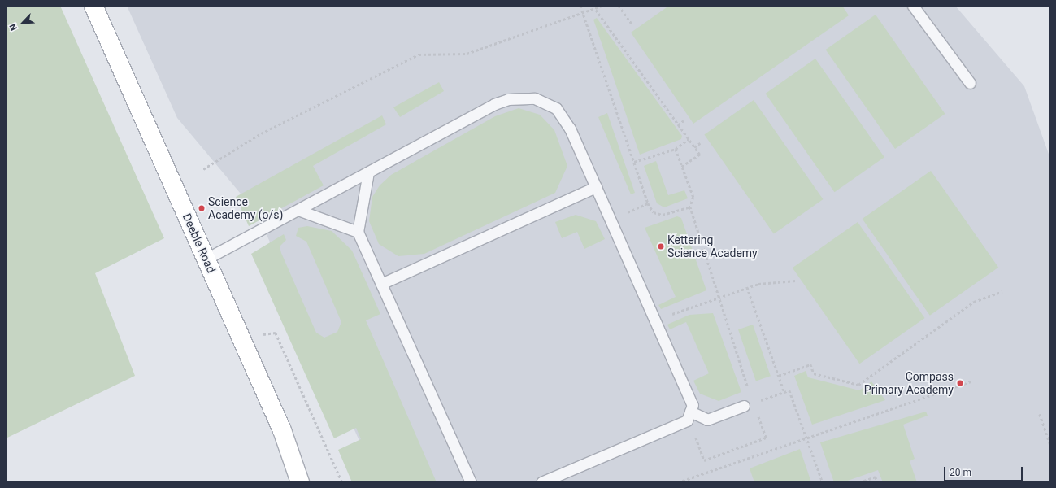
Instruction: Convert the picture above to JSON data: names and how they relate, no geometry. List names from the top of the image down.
{
  "streets": {
    "street": ["Deeble Road"]
  },
  "places": ["Science Academy (o/s)", "Kettering Science Academy", "Compass Primary Academy"],
  "scale_bar": "20 m",
  "north": "bottom left"
}
